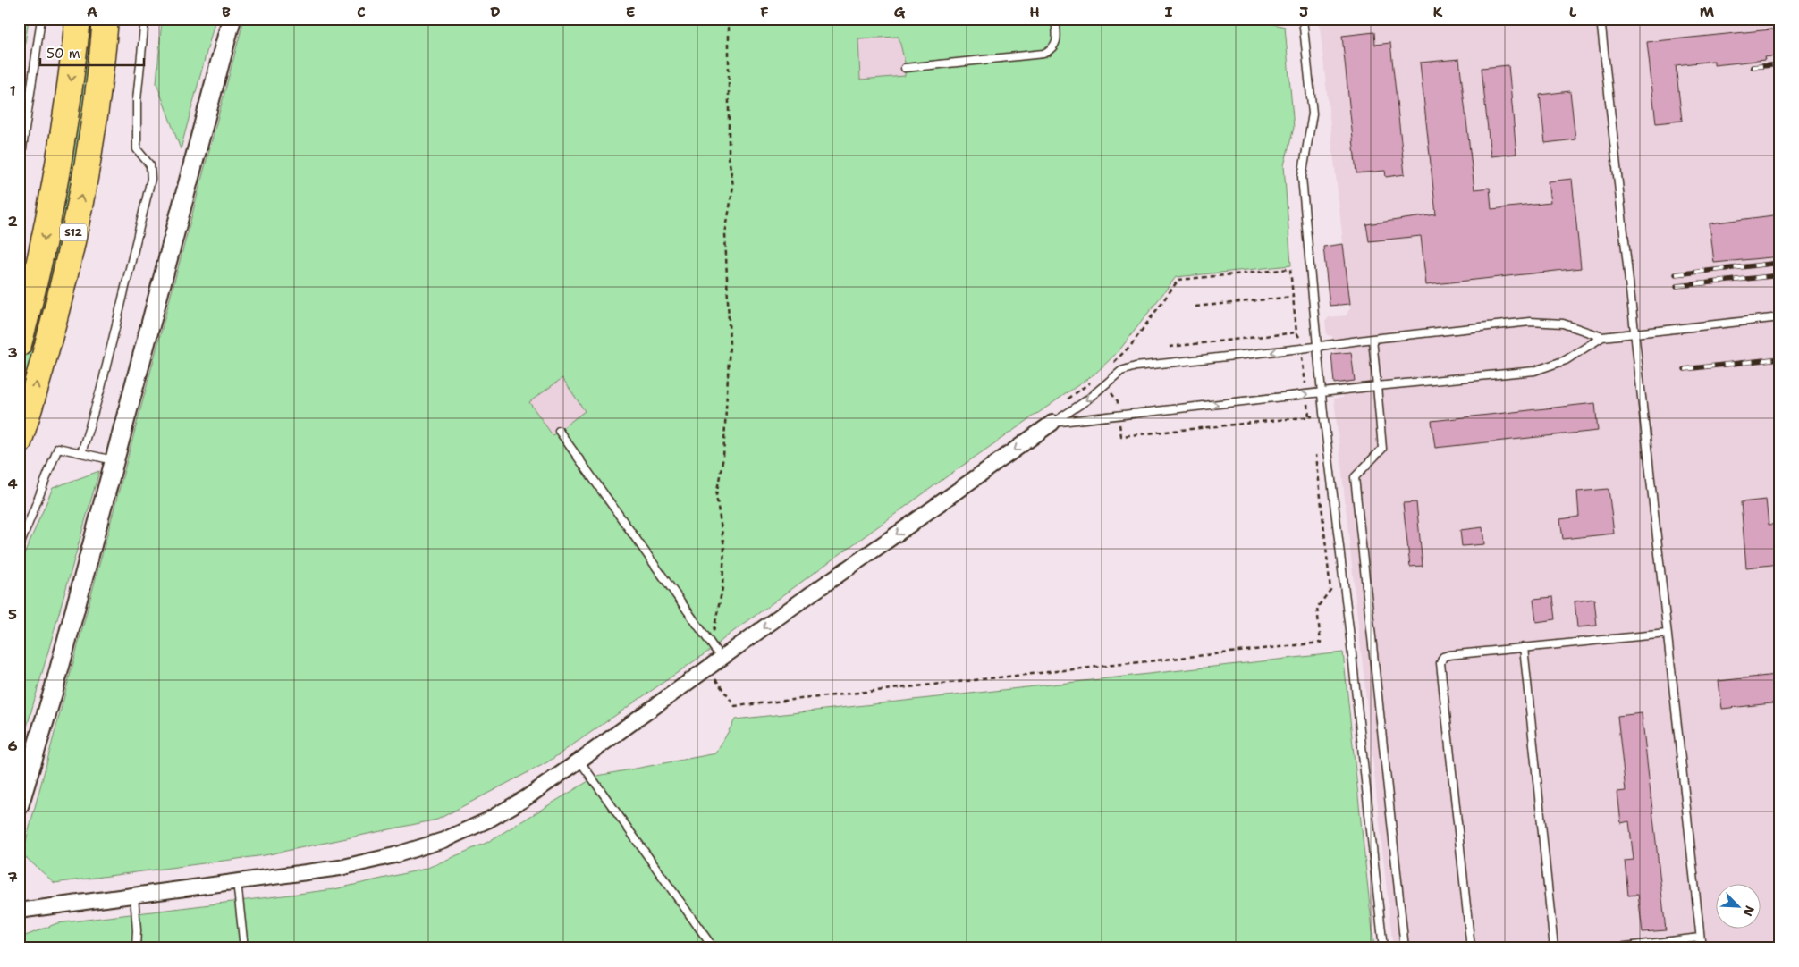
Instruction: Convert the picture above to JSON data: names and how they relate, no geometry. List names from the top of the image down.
{
  "streets": {
    "highway": ["S12"]
  },
  "scale_bar": "50 m",
  "north": "bottom right",
  "grid": {
    "columns": [
      "A",
      "B",
      "C",
      "D",
      "E",
      "F",
      "G",
      "H",
      "I",
      "J",
      "K",
      "L",
      "M"
    ],
    "rows": [
      "1",
      "2",
      "3",
      "4",
      "5",
      "6",
      "7"
    ]
  }
}
